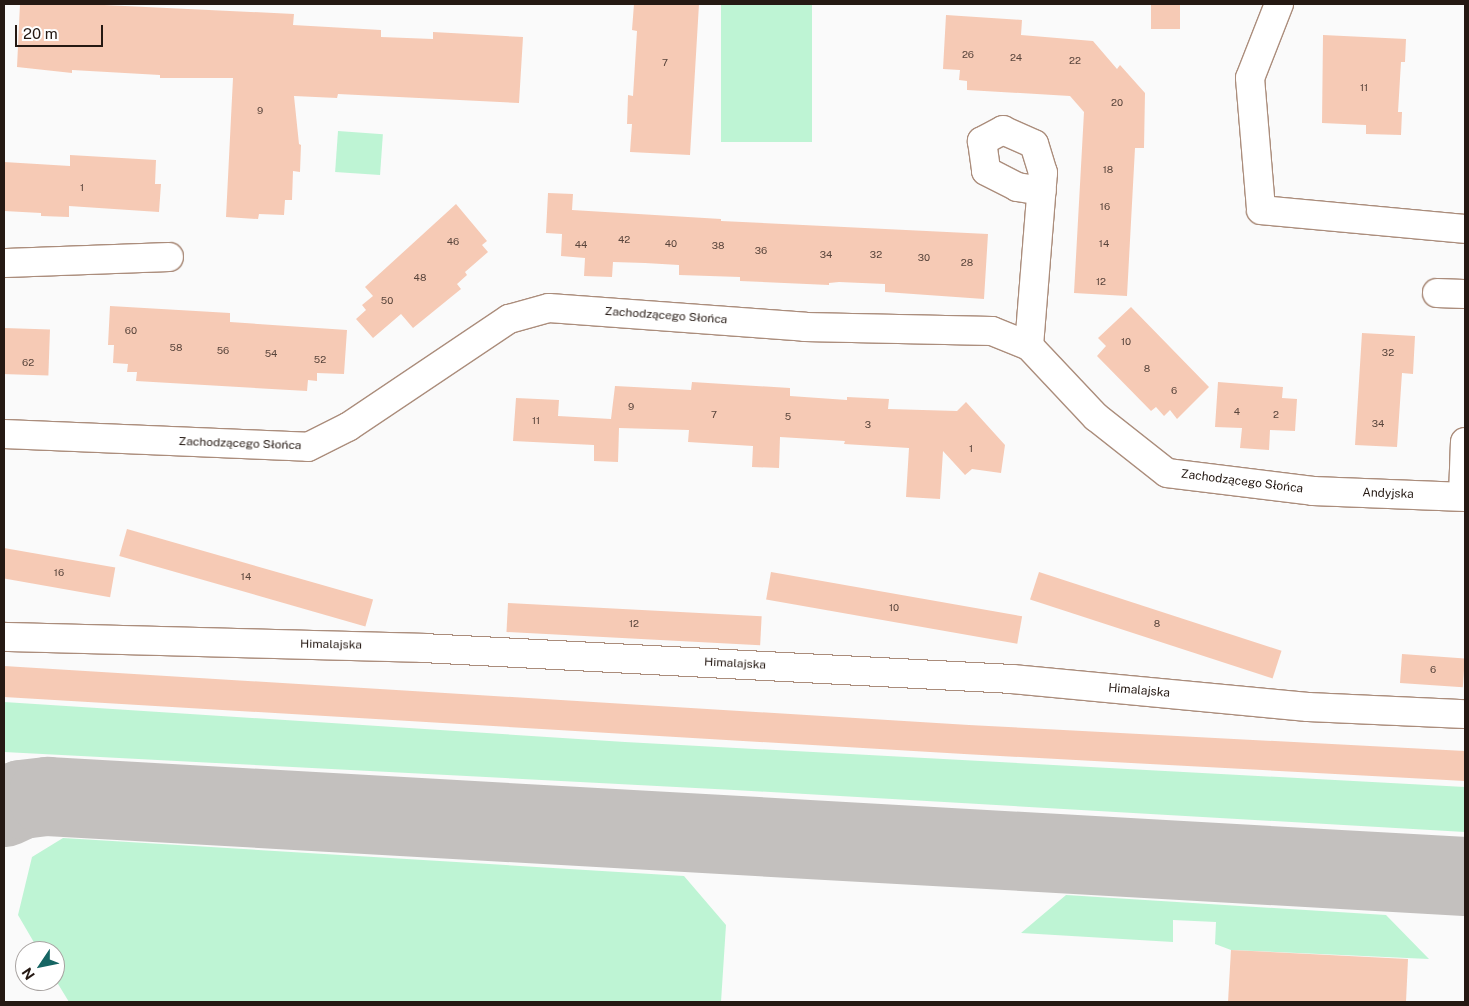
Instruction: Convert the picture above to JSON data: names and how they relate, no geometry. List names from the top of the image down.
{
  "streets": {
    "street": ["Zachodzącego Słońca", "Andyjska", "Himalajska"]
  },
  "crossings": [
    ["Zachodzącego Słońca", "Andyjska"]
  ],
  "house_numbers": [
    "26",
    "24",
    "22",
    "7",
    "11",
    "20",
    "9",
    "18",
    "1",
    "16",
    "42",
    "46",
    "40",
    "14",
    "44",
    "38",
    "36",
    "34",
    "32",
    "30",
    "28",
    "48",
    "12",
    "50",
    "60",
    "10",
    "58",
    "56",
    "32",
    "54",
    "52",
    "62",
    "8",
    "6",
    "9",
    "4",
    "7",
    "2",
    "5",
    "11",
    "34",
    "3",
    "1",
    "16",
    "14",
    "10",
    "12",
    "8",
    "6"
  ],
  "scale_bar": "20 m",
  "north": "bottom left"
}
